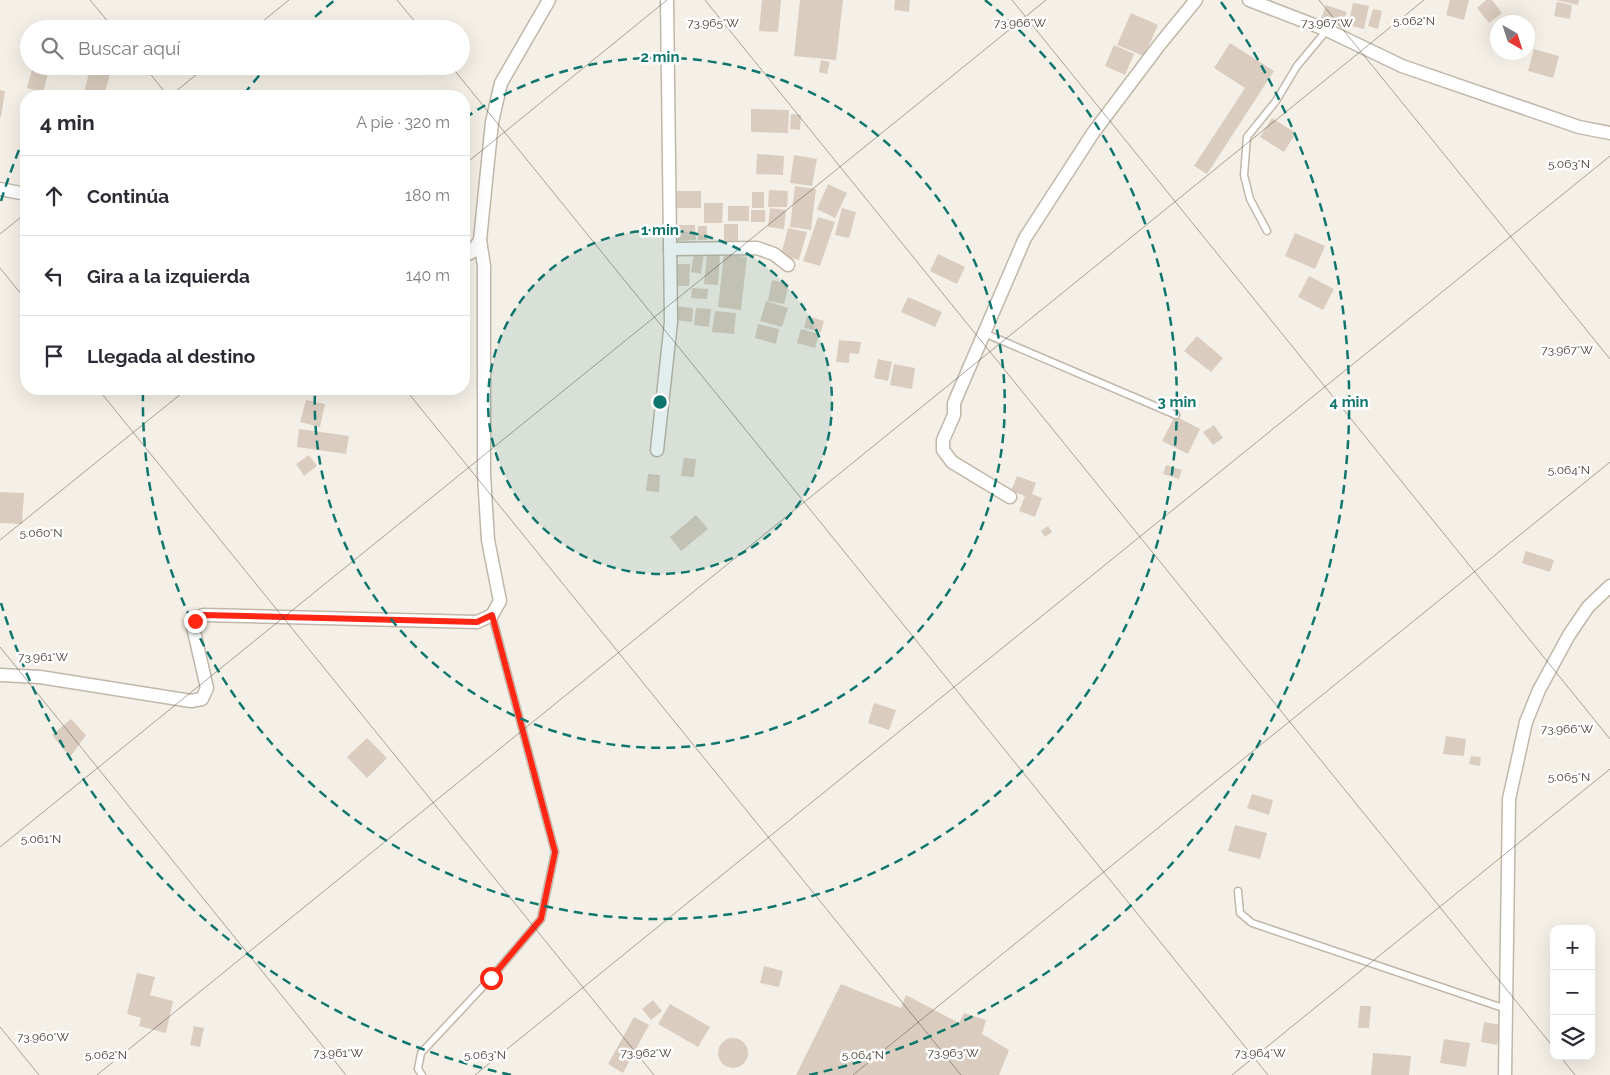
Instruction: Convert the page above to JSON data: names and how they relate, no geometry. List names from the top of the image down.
{
  "north": "bottom right",
  "page": {
    "search": "Buscar aquí",
    "heading": ["4 min", "A pie · 320 m"],
    "list": [
      ["Continúa", "180 m"],
      ["Gira a la izquierda", "140 m"],
      "Llegada al destino"
    ],
    "map_buttons": ["+", "−"]
  },
  "coordinates": [
    "5.062°N",
    "73.965°W",
    "73.966°W",
    "73.967°W",
    "5.063°N",
    "5.064°N",
    "5.060°N",
    "73.961°W",
    "5.065°N",
    "5.061°N",
    "73.960°W",
    "73.962°W",
    "73.963°W",
    "73.964°W"
  ],
  "rings": [
    "2 min",
    "1 min",
    "3 min",
    "4 min"
  ]
}
